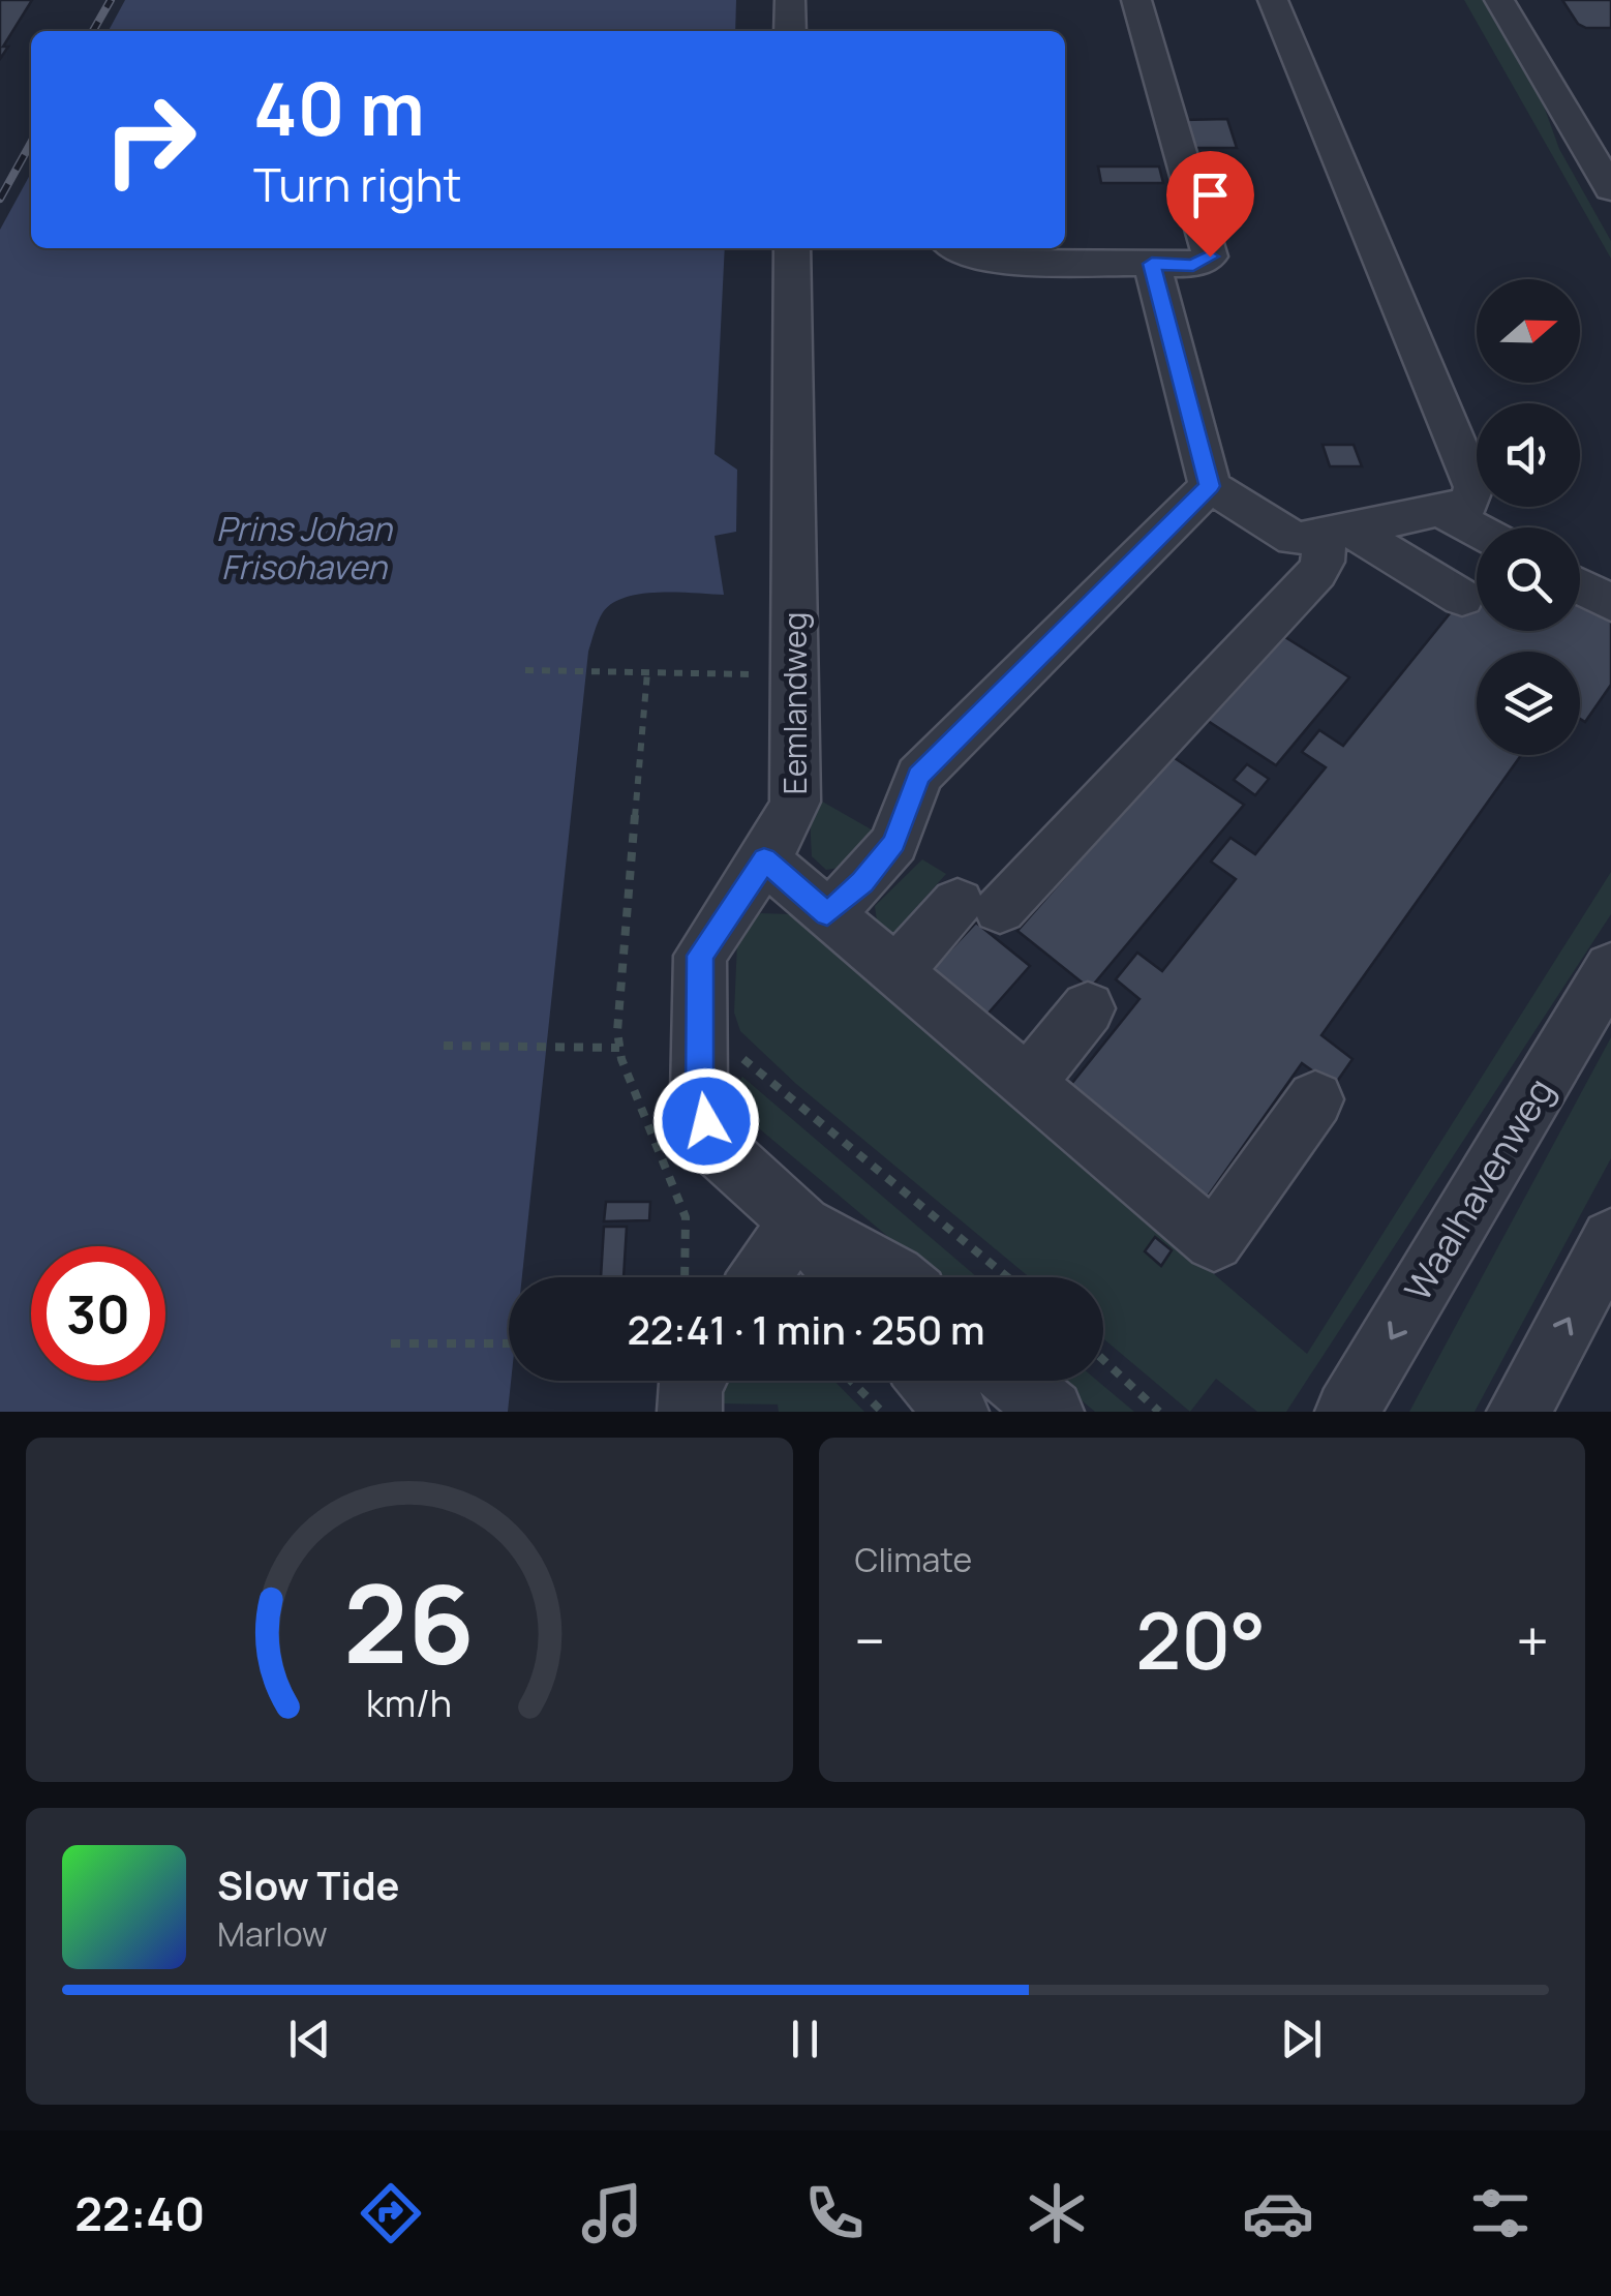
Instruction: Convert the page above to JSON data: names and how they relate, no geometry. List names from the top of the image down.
{
  "streets": {
    "street": ["Eemlandweg", "Waalhavenweg"]
  },
  "water": ["Prins Johan Frisohaven"],
  "north": "right",
  "page": {
    "turn": ["40 m", "Turn right"],
    "limit": "30",
    "trip": "22:41 · 1 min · 250 m",
    "tile": "Climate",
    "heat": ["−", "20°", "+"],
    "song": ["Slow Tide", "Marlow"],
    "tabs": "22:40",
    "gauge": ["26", "km/h"]
  }
}
